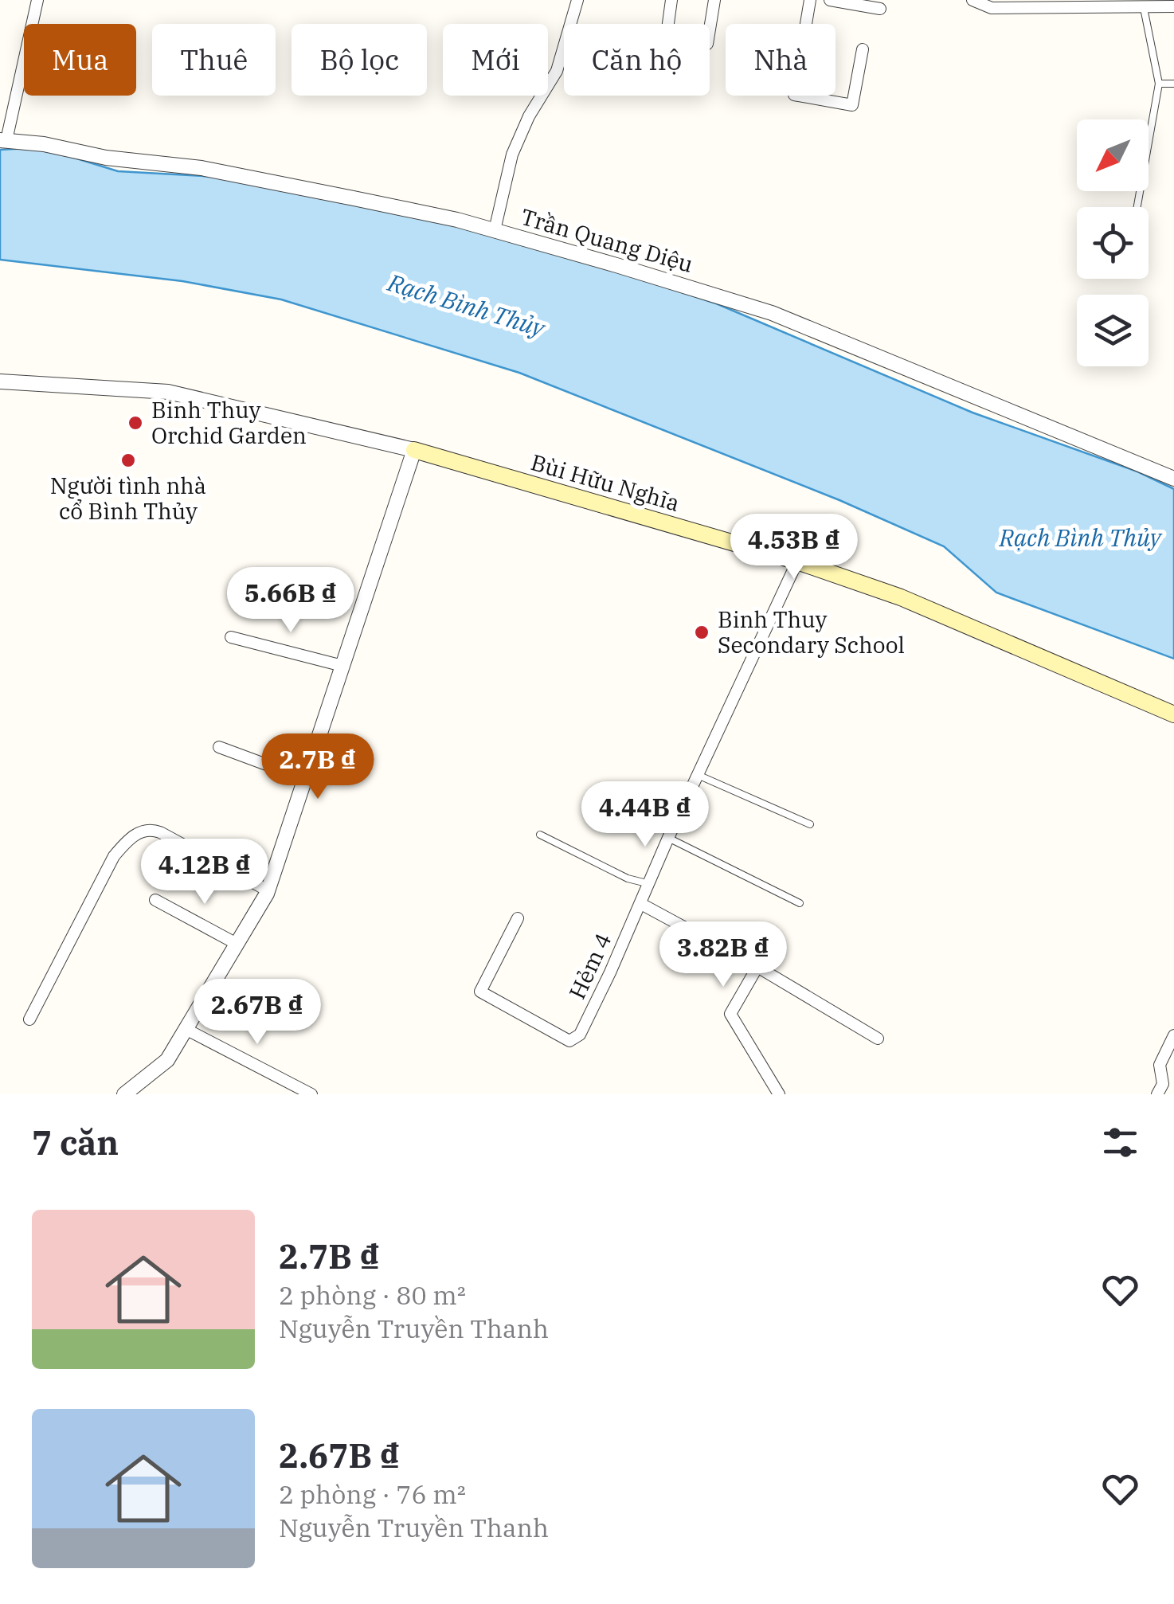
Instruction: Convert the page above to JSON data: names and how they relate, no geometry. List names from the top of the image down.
{
  "streets": {
    "main road": ["Bùi Hữu Nghĩa"],
    "street": ["Trần Quang Diệu", "Hẻm 4"]
  },
  "crossings": [
    ["Bùi Hữu Nghĩa", "Hẻm 4"]
  ],
  "water": ["Rạch Bình Thủy"],
  "places": ["Binh Thuy Orchid Garden", "Người tình nhà cổ Bình Thủy", "Binh Thuy Secondary School"],
  "north": "bottom left",
  "page": {
    "chip": [
      "Mua",
      "Thuê",
      "Bộ lọc",
      "Mới",
      "Căn hộ",
      "Nhà"
    ],
    "price": [
      "4.53B ₫",
      "5.66B ₫",
      "2.7B ₫",
      "4.44B ₫",
      "4.12B ₫",
      "3.82B ₫",
      "2.67B ₫"
    ],
    "heading": "7 căn",
    "list": [
      {
        "name": "2.7B ₫",
        "note": "2 phòng · 80 m² · Nguyễn Truyền Thanh"
      },
      {
        "name": "2.67B ₫",
        "note": "2 phòng · 76 m² · Nguyễn Truyền Thanh"
      }
    ]
  }
}
